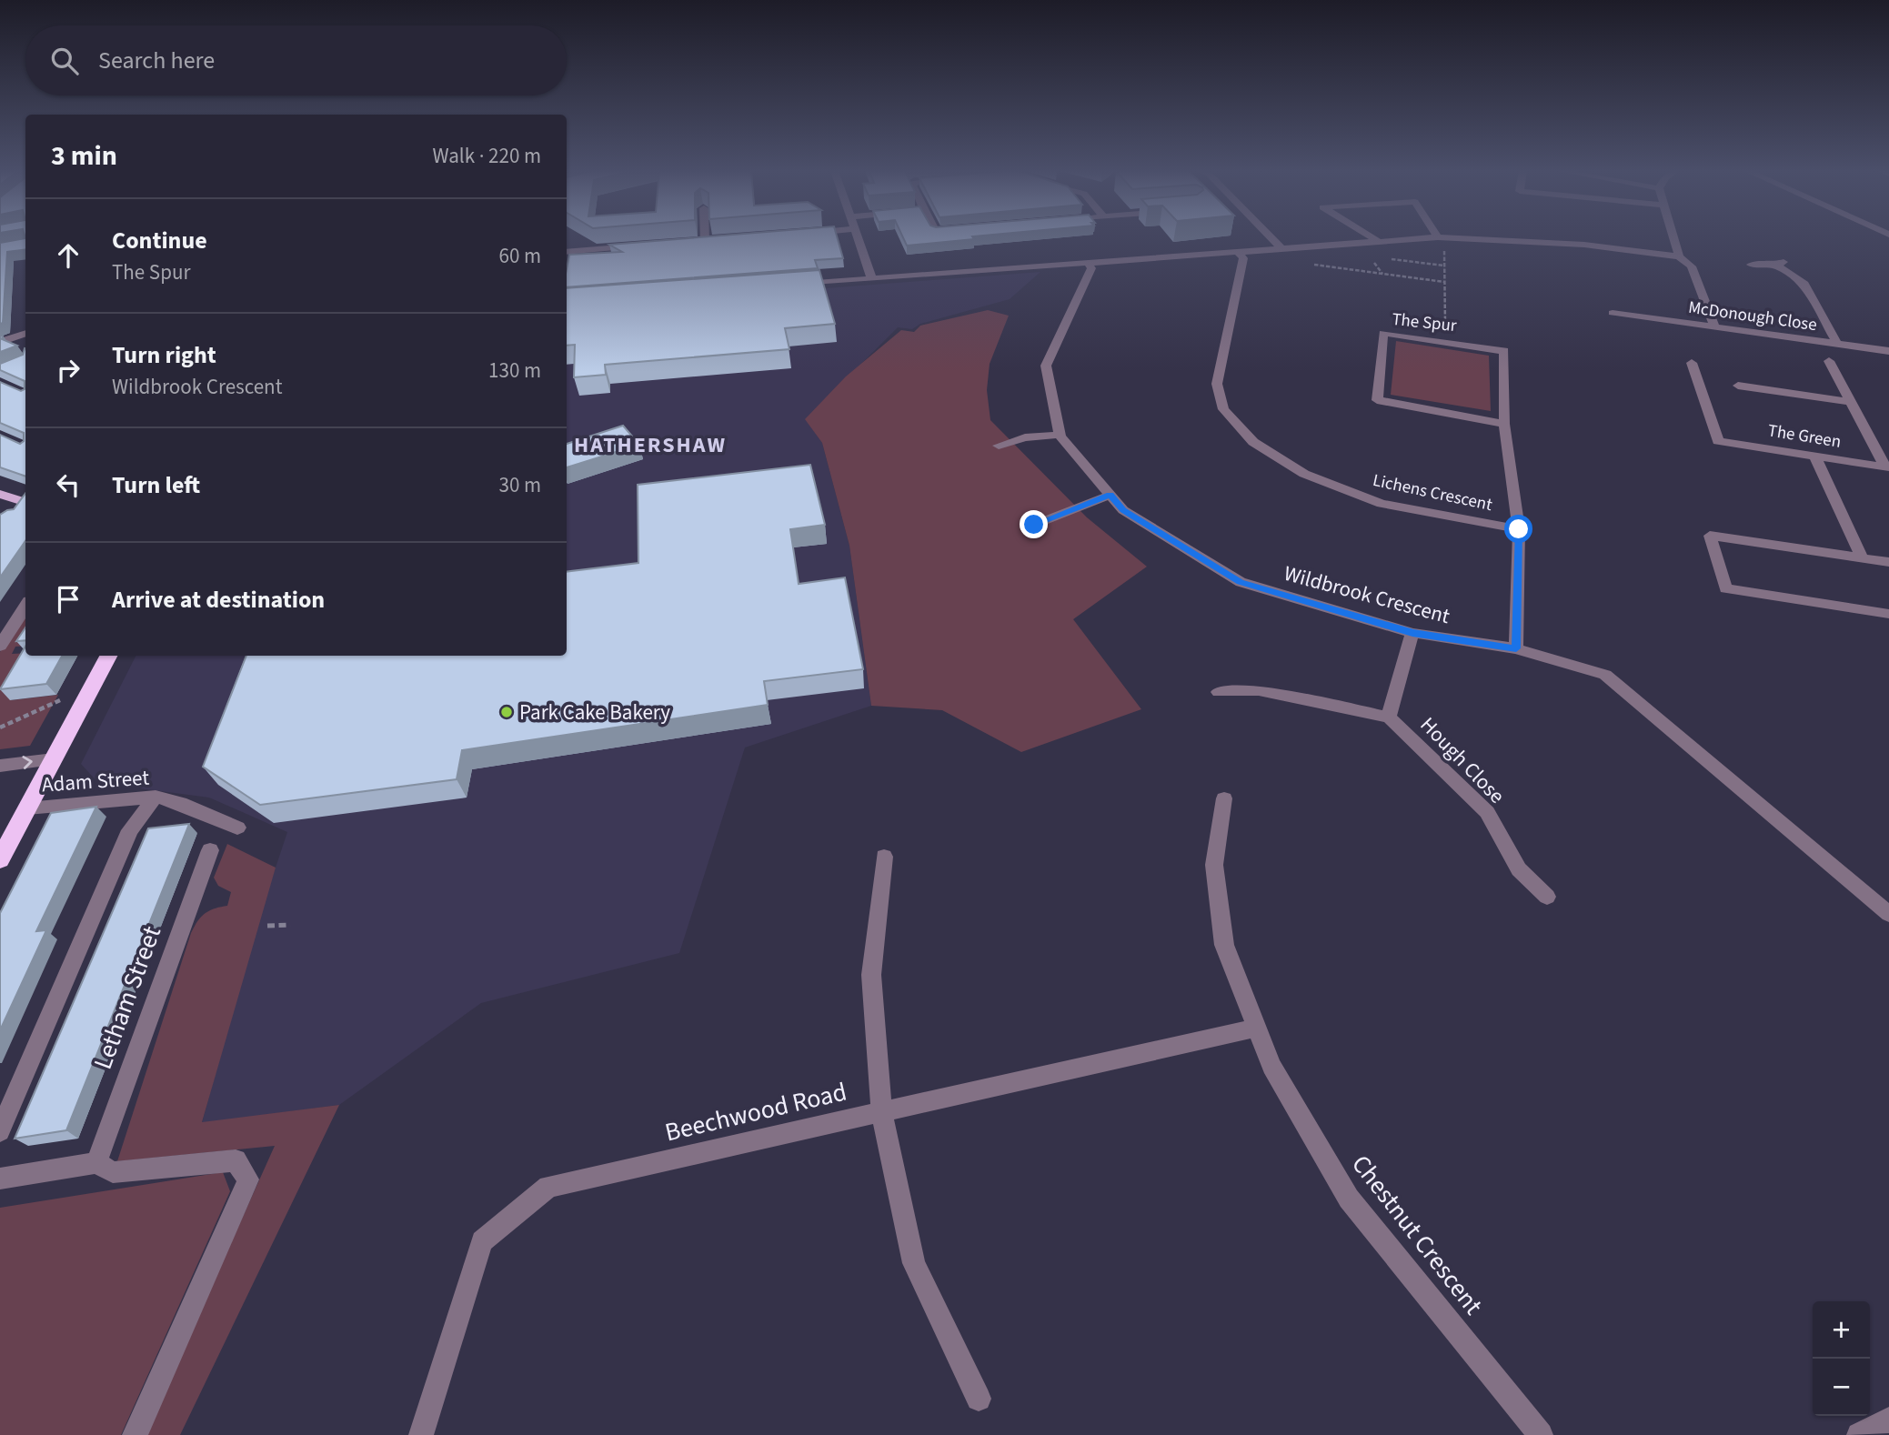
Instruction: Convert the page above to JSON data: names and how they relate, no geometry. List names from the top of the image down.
{
  "streets": {
    "street": [
      "McDonough Close",
      "The Spur",
      "The Green",
      "Lichens Crescent",
      "Wildbrook Crescent",
      "Hough Close",
      "Adam Street",
      "Letham Street",
      "Beechwood Road",
      "Chestnut Crescent"
    ]
  },
  "crossings": [
    ["The Spur", "Lichens Crescent"],
    ["The Spur", "Wildbrook Crescent"],
    ["Wildbrook Crescent", "Hough Close"],
    ["Beechwood Road", "Chestnut Crescent"]
  ],
  "districts": ["HATHERSHAW"],
  "places": ["Park Cake Bakery"],
  "page": {
    "search": "Search here",
    "heading": ["3 min", "Walk · 220 m"],
    "list": [
      ["Continue", "The Spur", "60 m"],
      ["Turn right", "Wildbrook Crescent", "130 m"],
      ["Turn left", "30 m"],
      "Arrive at destination"
    ],
    "map_buttons": ["+", "−"]
  }
}
